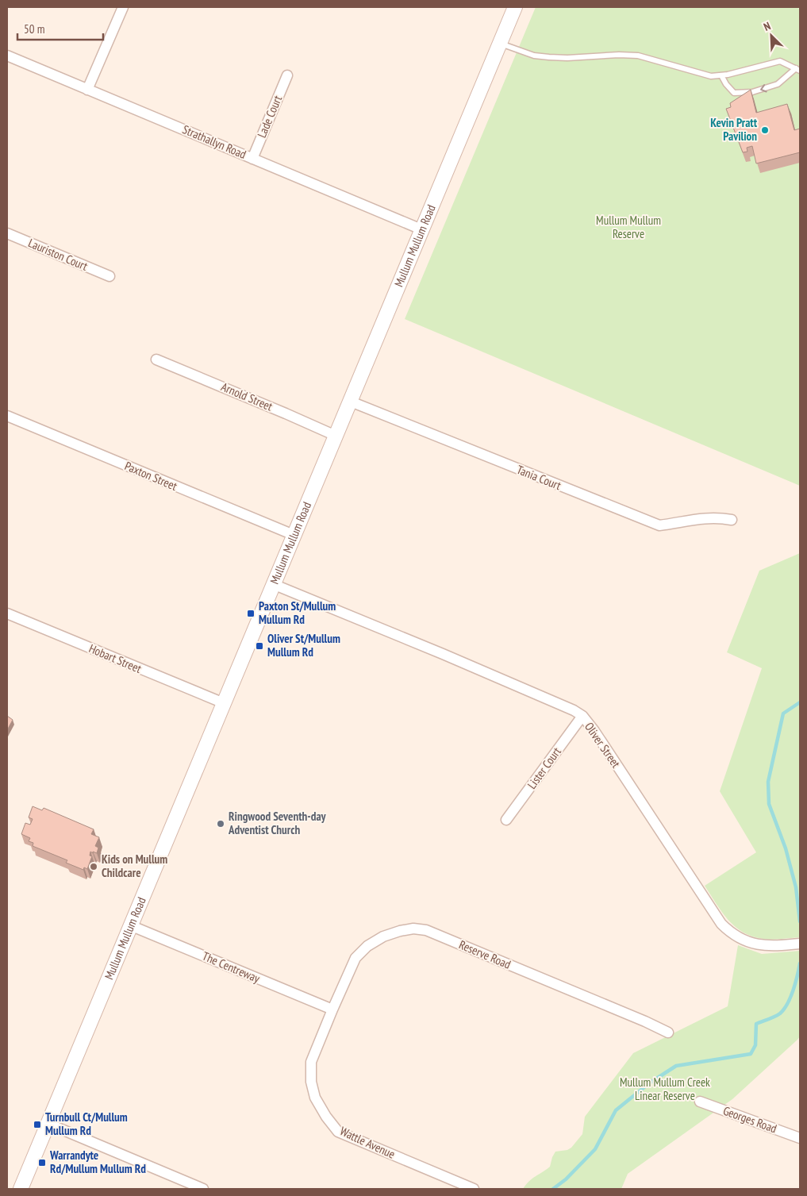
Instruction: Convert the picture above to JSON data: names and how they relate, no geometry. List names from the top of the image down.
{
  "streets": {
    "street": [
      "Lade Court",
      "Strathallyn Road",
      "Mullum Mullum Road",
      "Lauriston Court",
      "Arnold Street",
      "Paxton Street",
      "Tania Court",
      "Hobart Street",
      "Oliver Street",
      "Lister Court",
      "Reserve Road",
      "The Centreway",
      "Georges Road",
      "Wattle Avenue"
    ]
  },
  "crossings": [
    ["Lade Court", "Strathallyn Road"],
    ["Strathallyn Road", "Mullum Mullum Road"],
    ["Mullum Mullum Road", "Arnold Street"],
    ["Mullum Mullum Road", "Paxton Street"],
    ["Mullum Mullum Road", "Tania Court"],
    ["Mullum Mullum Road", "Hobart Street"],
    ["Mullum Mullum Road", "Oliver Street"],
    ["Mullum Mullum Road", "The Centreway"],
    ["Oliver Street", "Lister Court"],
    ["Reserve Road", "The Centreway"],
    ["Reserve Road", "Wattle Avenue"],
    ["The Centreway", "Wattle Avenue"]
  ],
  "parks": ["Mullum Mullum Reserve", "Mullum Mullum Creek Linear Reserve"],
  "places": {
    "other": ["Kevin Pratt Pavilion", "Ringwood Seventh-day Adventist Church", "Kids on Mullum Childcare"],
    "transit": [
      "Paxton St/Mullum Mullum Rd",
      "Oliver St/Mullum Mullum Rd",
      "Turnbull Ct/Mullum Mullum Rd",
      "Warrandyte Rd/Mullum Mullum Rd"
    ]
  },
  "scale_bar": "50 m",
  "north": "top left"
}
